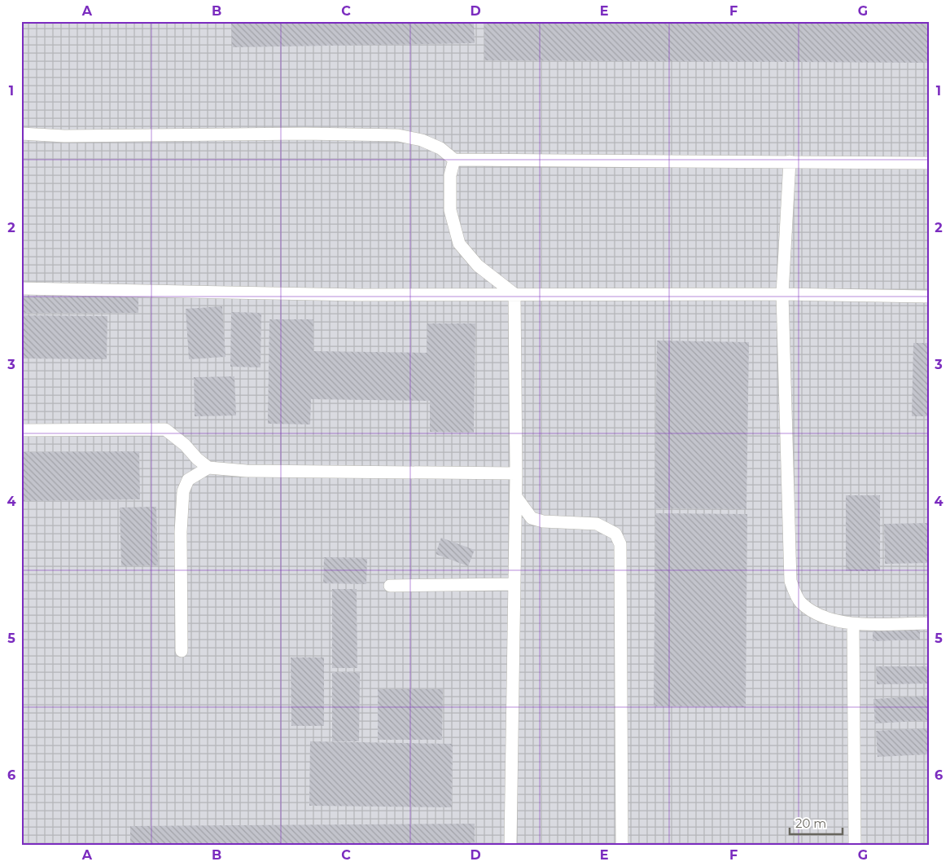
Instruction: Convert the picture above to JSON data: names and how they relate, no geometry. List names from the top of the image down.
{
  "scale_bar": "20 m",
  "grid": {
    "columns": [
      "A",
      "B",
      "C",
      "D",
      "E",
      "F",
      "G"
    ],
    "rows": [
      "1",
      "2",
      "3",
      "4",
      "5",
      "6"
    ]
  }
}
